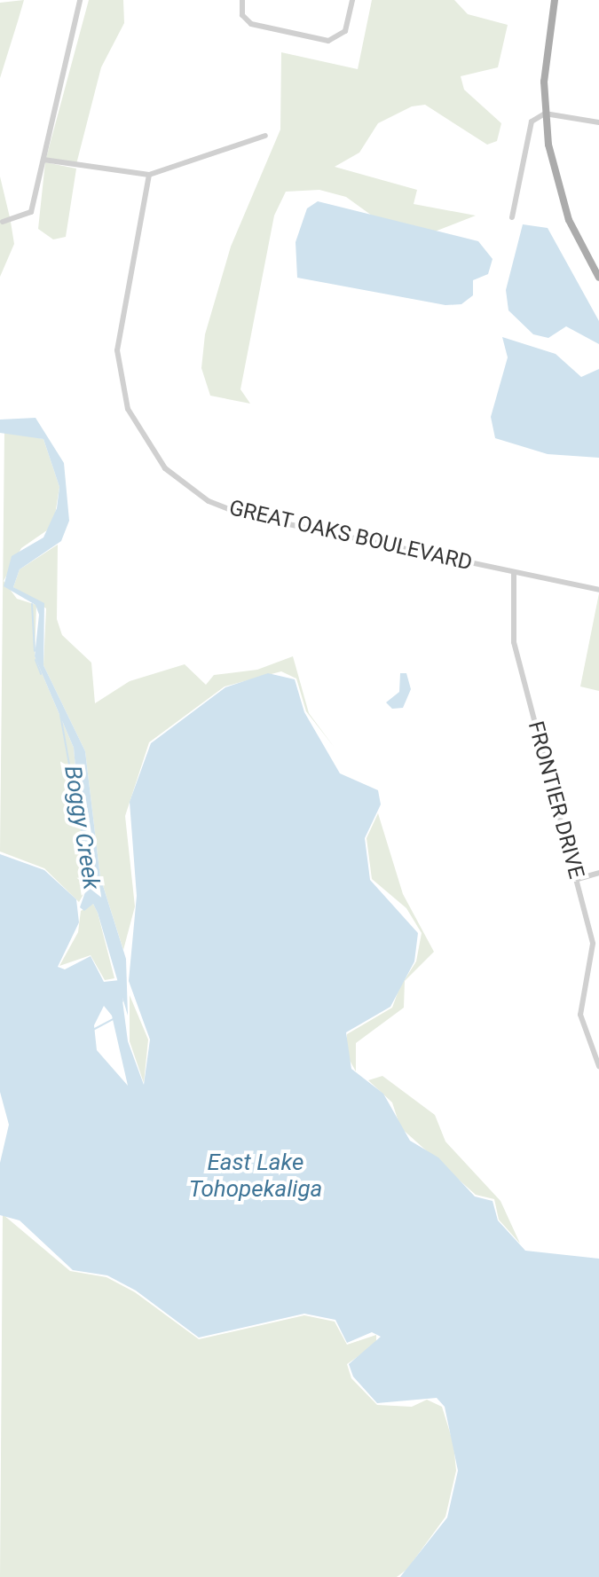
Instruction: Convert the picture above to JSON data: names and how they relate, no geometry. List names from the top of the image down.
{
  "streets": {
    "street": ["GREAT OAKS BOULEVARD", "FRONTIER DRIVE"]
  },
  "crossings": [
    ["GREAT OAKS BOULEVARD", "FRONTIER DRIVE"]
  ],
  "water": ["Boggy Creek", "East Lake Tohopekaliga"]
}
